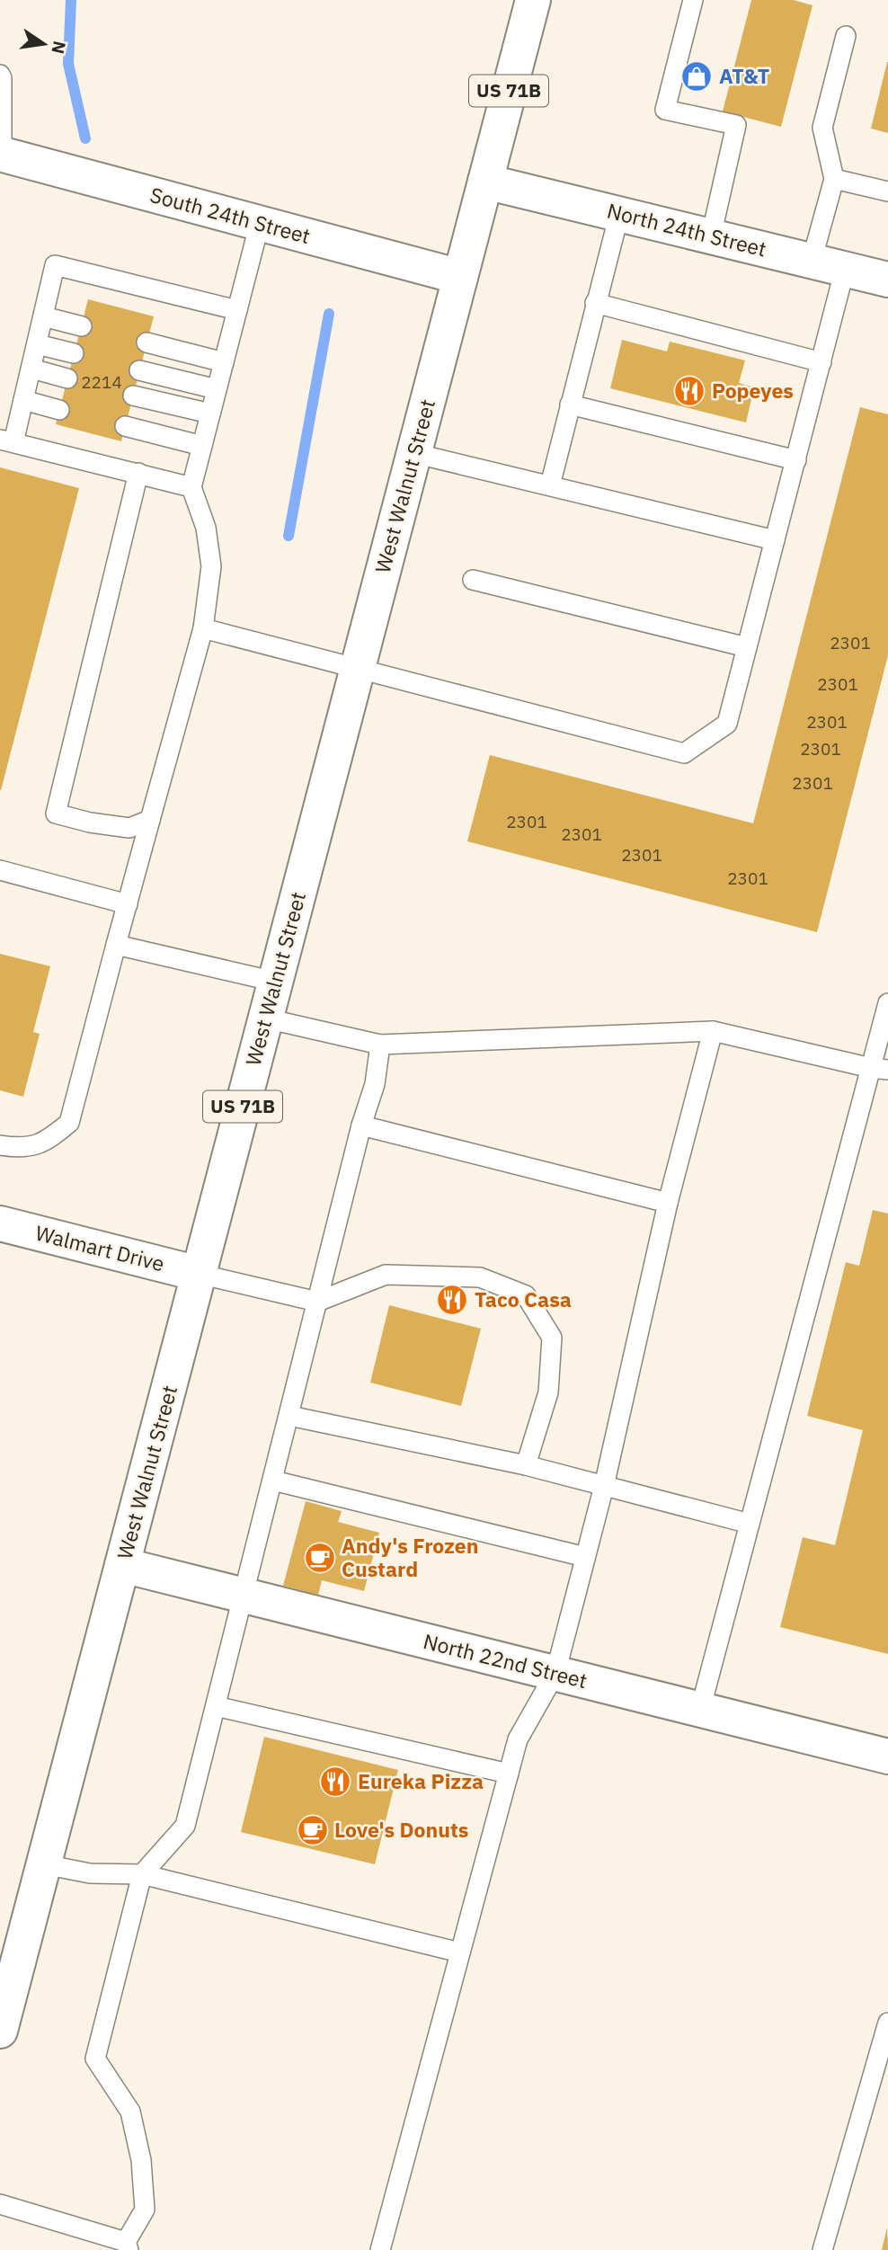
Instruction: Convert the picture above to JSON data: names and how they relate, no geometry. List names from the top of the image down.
{
  "streets": {
    "main road": [
      "US 71B",
      "South 24th Street",
      "North 24th Street",
      "West Walnut Street",
      "Walmart Drive",
      "North 22nd Street"
    ]
  },
  "crossings": [
    ["South 24th Street", "West Walnut Street"],
    ["North 24th Street", "West Walnut Street"],
    ["West Walnut Street", "Walmart Drive"],
    ["West Walnut Street", "North 22nd Street"]
  ],
  "places": {
    "shop": ["AT&T"],
    "restaurant": ["Popeyes", "Taco Casa", "Eureka Pizza"],
    "cafe": ["Andy's Frozen Custard", "Love's Donuts"]
  },
  "house_numbers": [
    "2214",
    "2301",
    "2301",
    "2301",
    "2301",
    "2301",
    "2301",
    "2301",
    "2301",
    "2301"
  ],
  "north": "right"
}
